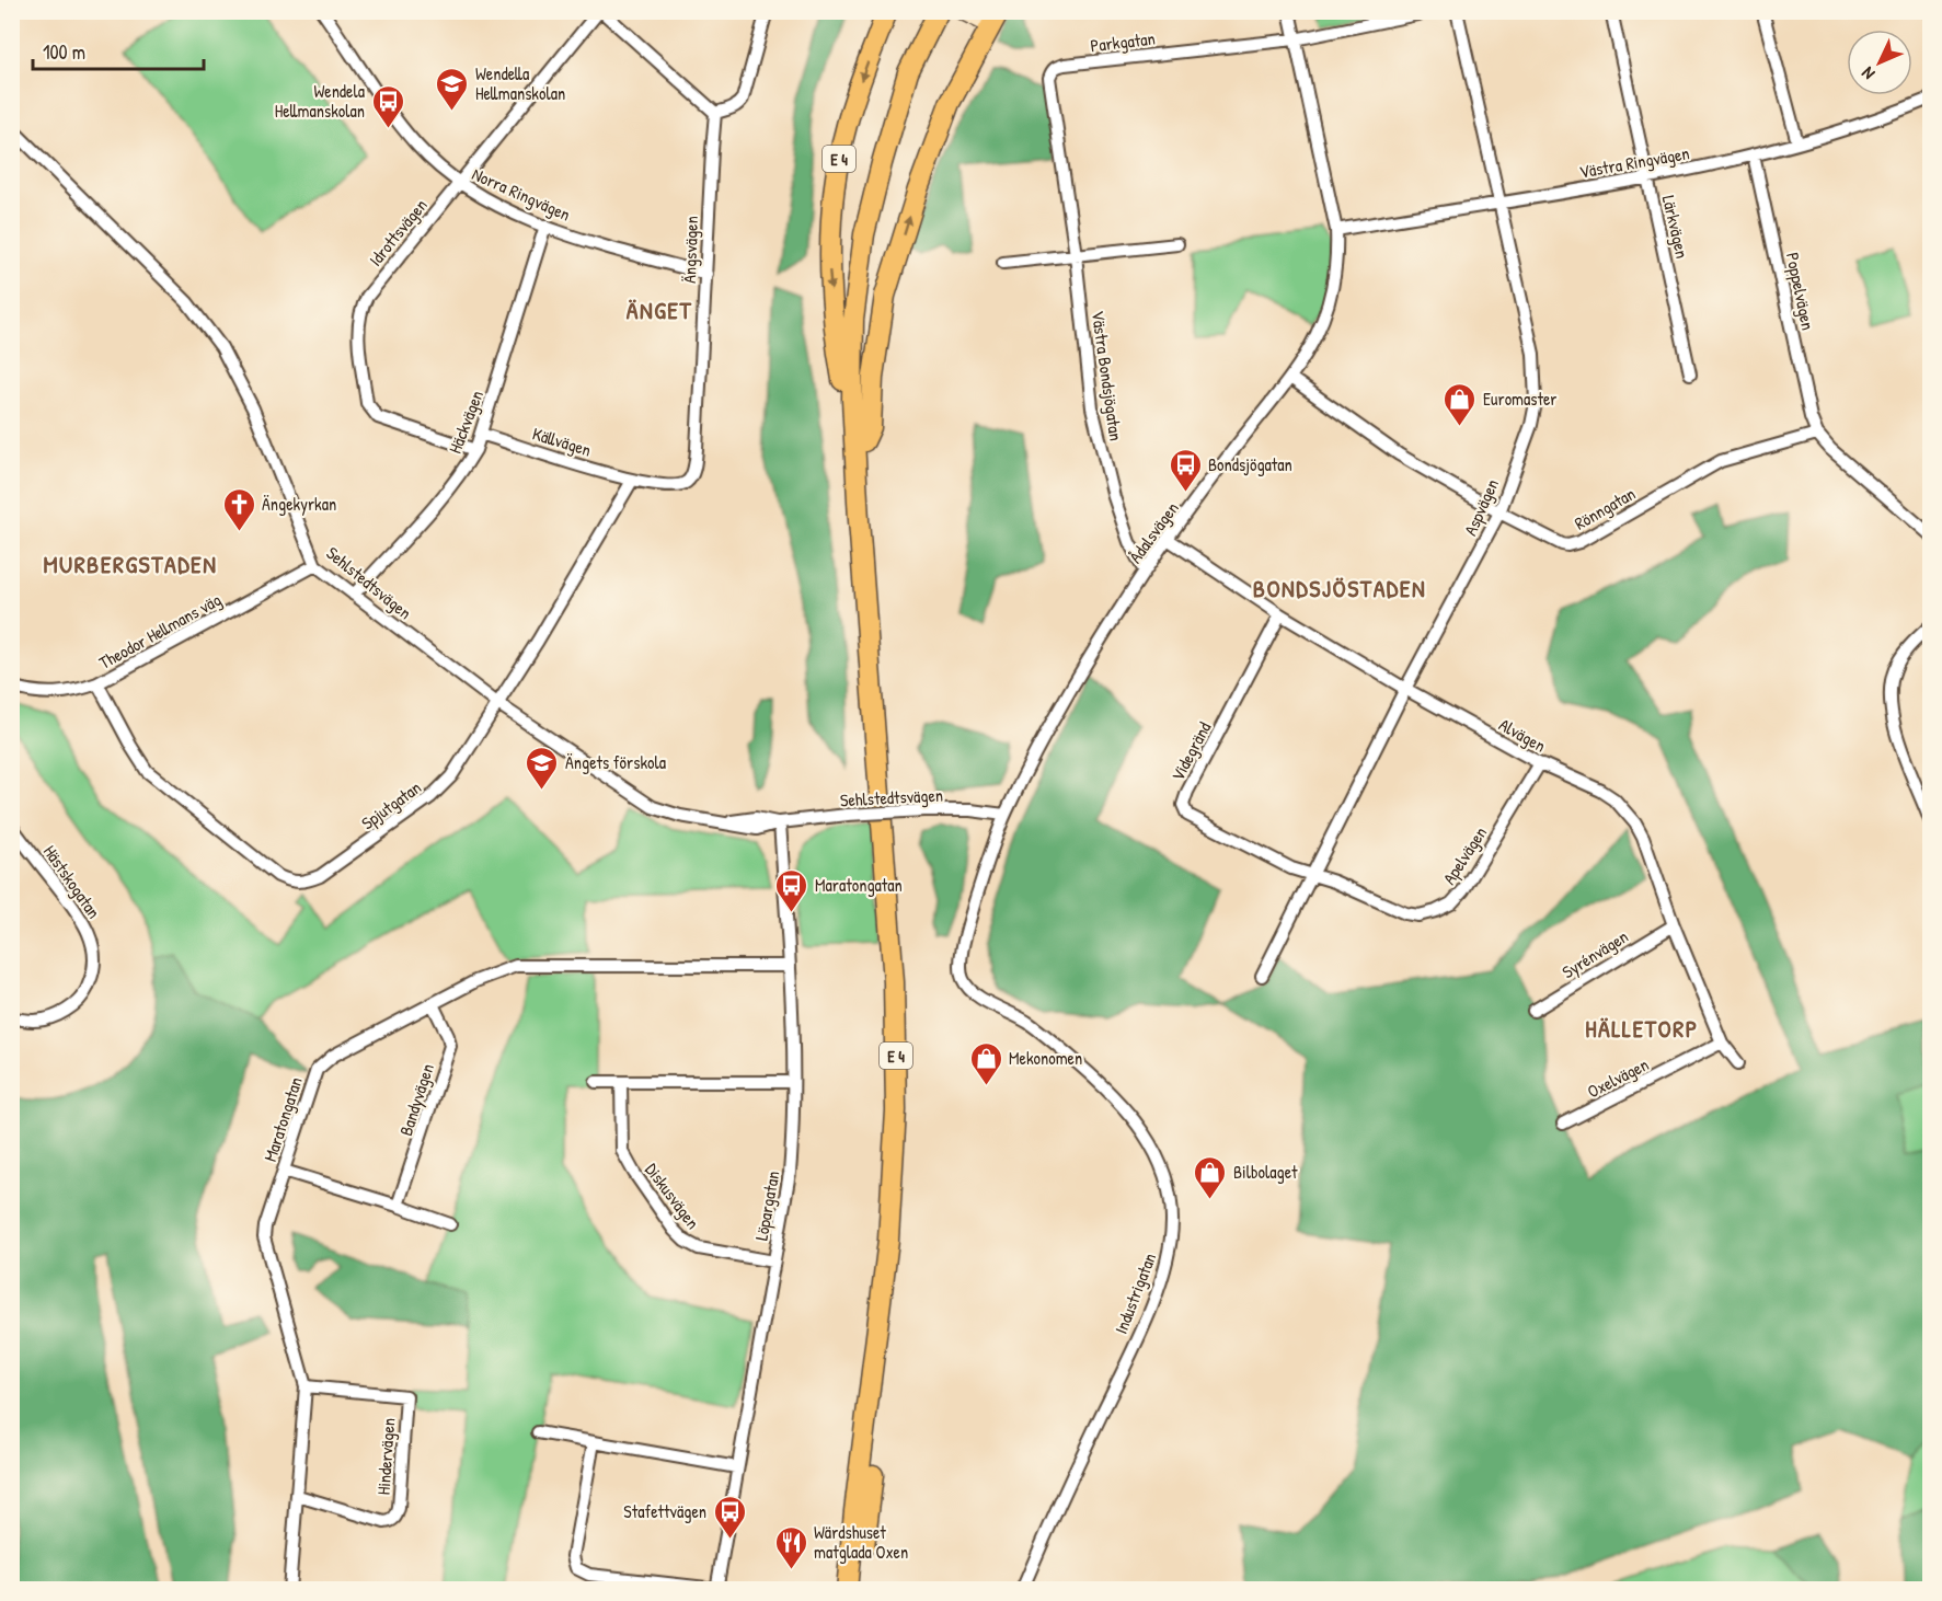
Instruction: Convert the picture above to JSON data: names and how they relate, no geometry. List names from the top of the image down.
{
  "streets": {
    "highway": ["E 4"],
    "street": [
      "Parkgatan",
      "Västra Ringvägen",
      "Norra Ringvägen",
      "Lärkvägen",
      "Idrottsvägen",
      "Ängsvägen",
      "Poppelvägen",
      "Västra Bondsjögatan",
      "Häckvägen",
      "Källvägen",
      "Aspvägen",
      "Rönngatan",
      "Ådalsvägen",
      "Sehlstedtsvägen",
      "Theodor Hellmans väg",
      "Alvägen",
      "Videgränd",
      "Spjutgatan",
      "Apelvägen",
      "Hästskogatan",
      "Syrénvägen",
      "Oxelvägen",
      "Bandyvägen",
      "Maratongatan",
      "Diskusvägen",
      "Löpargatan",
      "Industrigatan",
      "Hindervägen"
    ]
  },
  "crossings": [
    ["Parkgatan", "Västra Bondsjögatan"],
    ["Parkgatan", "Ådalsvägen"],
    ["Västra Ringvägen", "Lärkvägen"],
    ["Västra Ringvägen", "Poppelvägen"],
    ["Västra Ringvägen", "Aspvägen"],
    ["Västra Ringvägen", "Ådalsvägen"],
    ["Norra Ringvägen", "Idrottsvägen"],
    ["Norra Ringvägen", "Ängsvägen"],
    ["Norra Ringvägen", "Häckvägen"],
    ["Idrottsvägen", "Häckvägen"],
    ["Ängsvägen", "Källvägen"],
    ["Ängsvägen", "Spjutgatan"],
    ["Poppelvägen", "Rönngatan"],
    ["Västra Bondsjögatan", "Ådalsvägen"],
    ["Häckvägen", "Källvägen"],
    ["Häckvägen", "Sehlstedtsvägen"],
    ["Källvägen", "Spjutgatan"],
    ["Aspvägen", "Rönngatan"],
    ["Aspvägen", "Alvägen"],
    ["Aspvägen", "Videgränd"],
    ["Aspvägen", "Apelvägen"],
    ["Rönngatan", "Ådalsvägen"],
    ["Ådalsvägen", "Sehlstedtsvägen"],
    ["Ådalsvägen", "Alvägen"],
    ["Ådalsvägen", "Industrigatan"],
    ["Sehlstedtsvägen", "Theodor Hellmans väg"],
    ["Sehlstedtsvägen", "Spjutgatan"],
    ["Sehlstedtsvägen", "Löpargatan"],
    ["Theodor Hellmans väg", "Spjutgatan"],
    ["Alvägen", "Videgränd"],
    ["Alvägen", "Apelvägen"],
    ["Alvägen", "Syrénvägen"],
    ["Alvägen", "Oxelvägen"],
    ["Videgränd", "Apelvägen"],
    ["Bandyvägen", "Maratongatan"],
    ["Maratongatan", "Löpargatan"],
    ["Maratongatan", "Hindervägen"],
    ["Diskusvägen", "Löpargatan"]
  ],
  "districts": [
    "ÄNGET",
    "MURBERGSTADEN",
    "BONDSJÖSTADEN",
    "HÄLLETORP"
  ],
  "places": {
    "school or university": ["Wendella Hellmanskolan", "Ängets förskola"],
    "bus stop": [
      "Wendela Hellmanskolan",
      "Bondsjögatan",
      "Maratongatan",
      "Stafettvägen"
    ],
    "shop": ["Euromaster", "Mekonomen", "Bilbolaget"],
    "church": ["Ängekyrkan"],
    "restaurant": ["Wärdshuset matglada Oxen"]
  },
  "scale_bar": "100 m",
  "north": "bottom left"
}
